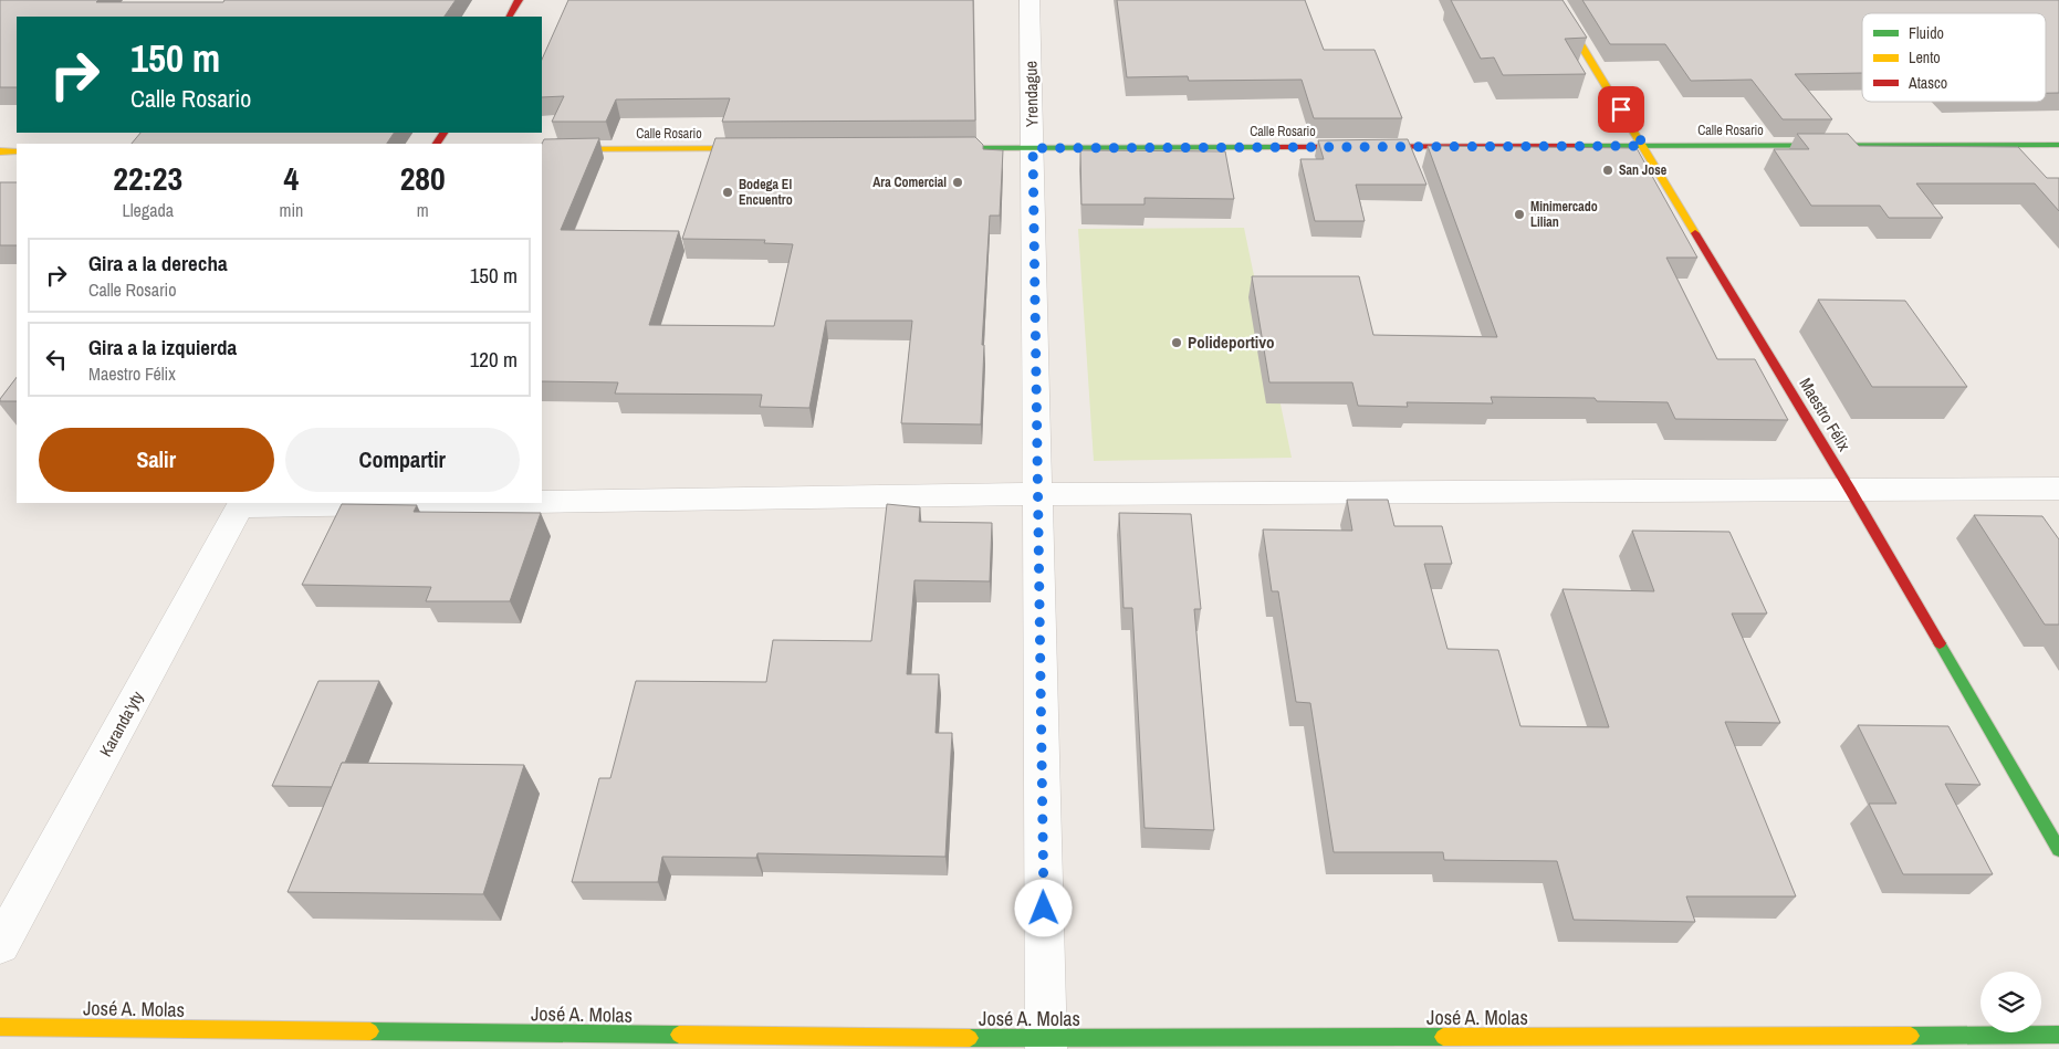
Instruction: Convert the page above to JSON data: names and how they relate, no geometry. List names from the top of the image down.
{
  "streets": {
    "street": [
      "Yrendague",
      "Calle Rosario",
      "Maestro Félix",
      "Karanda'yty",
      "José A. Molas"
    ]
  },
  "crossings": [
    ["Yrendague", "Calle Rosario"],
    ["Yrendague", "José A. Molas"],
    ["Calle Rosario", "Maestro Félix"]
  ],
  "places": [
    "San Jose",
    "Ara Comercial",
    "Bodega El Encuentro",
    "Minimercado Lilian",
    "Polideportivo"
  ],
  "legend": ["Fluido", "Lento", "Atasco"],
  "page": {
    "turn": ["150 m", "Calle Rosario"],
    "eta": [
      "22:23",
      "Llegada",
      "4",
      "min",
      "280",
      "m"
    ],
    "list": [
      {
        "name": "Gira a la derecha",
        "note": "Calle Rosario",
        "value": "150 m"
      },
      {
        "name": "Gira a la izquierda",
        "note": "Maestro Félix",
        "value": "120 m"
      }
    ],
    "buttons": ["Salir", "Compartir"]
  }
}
